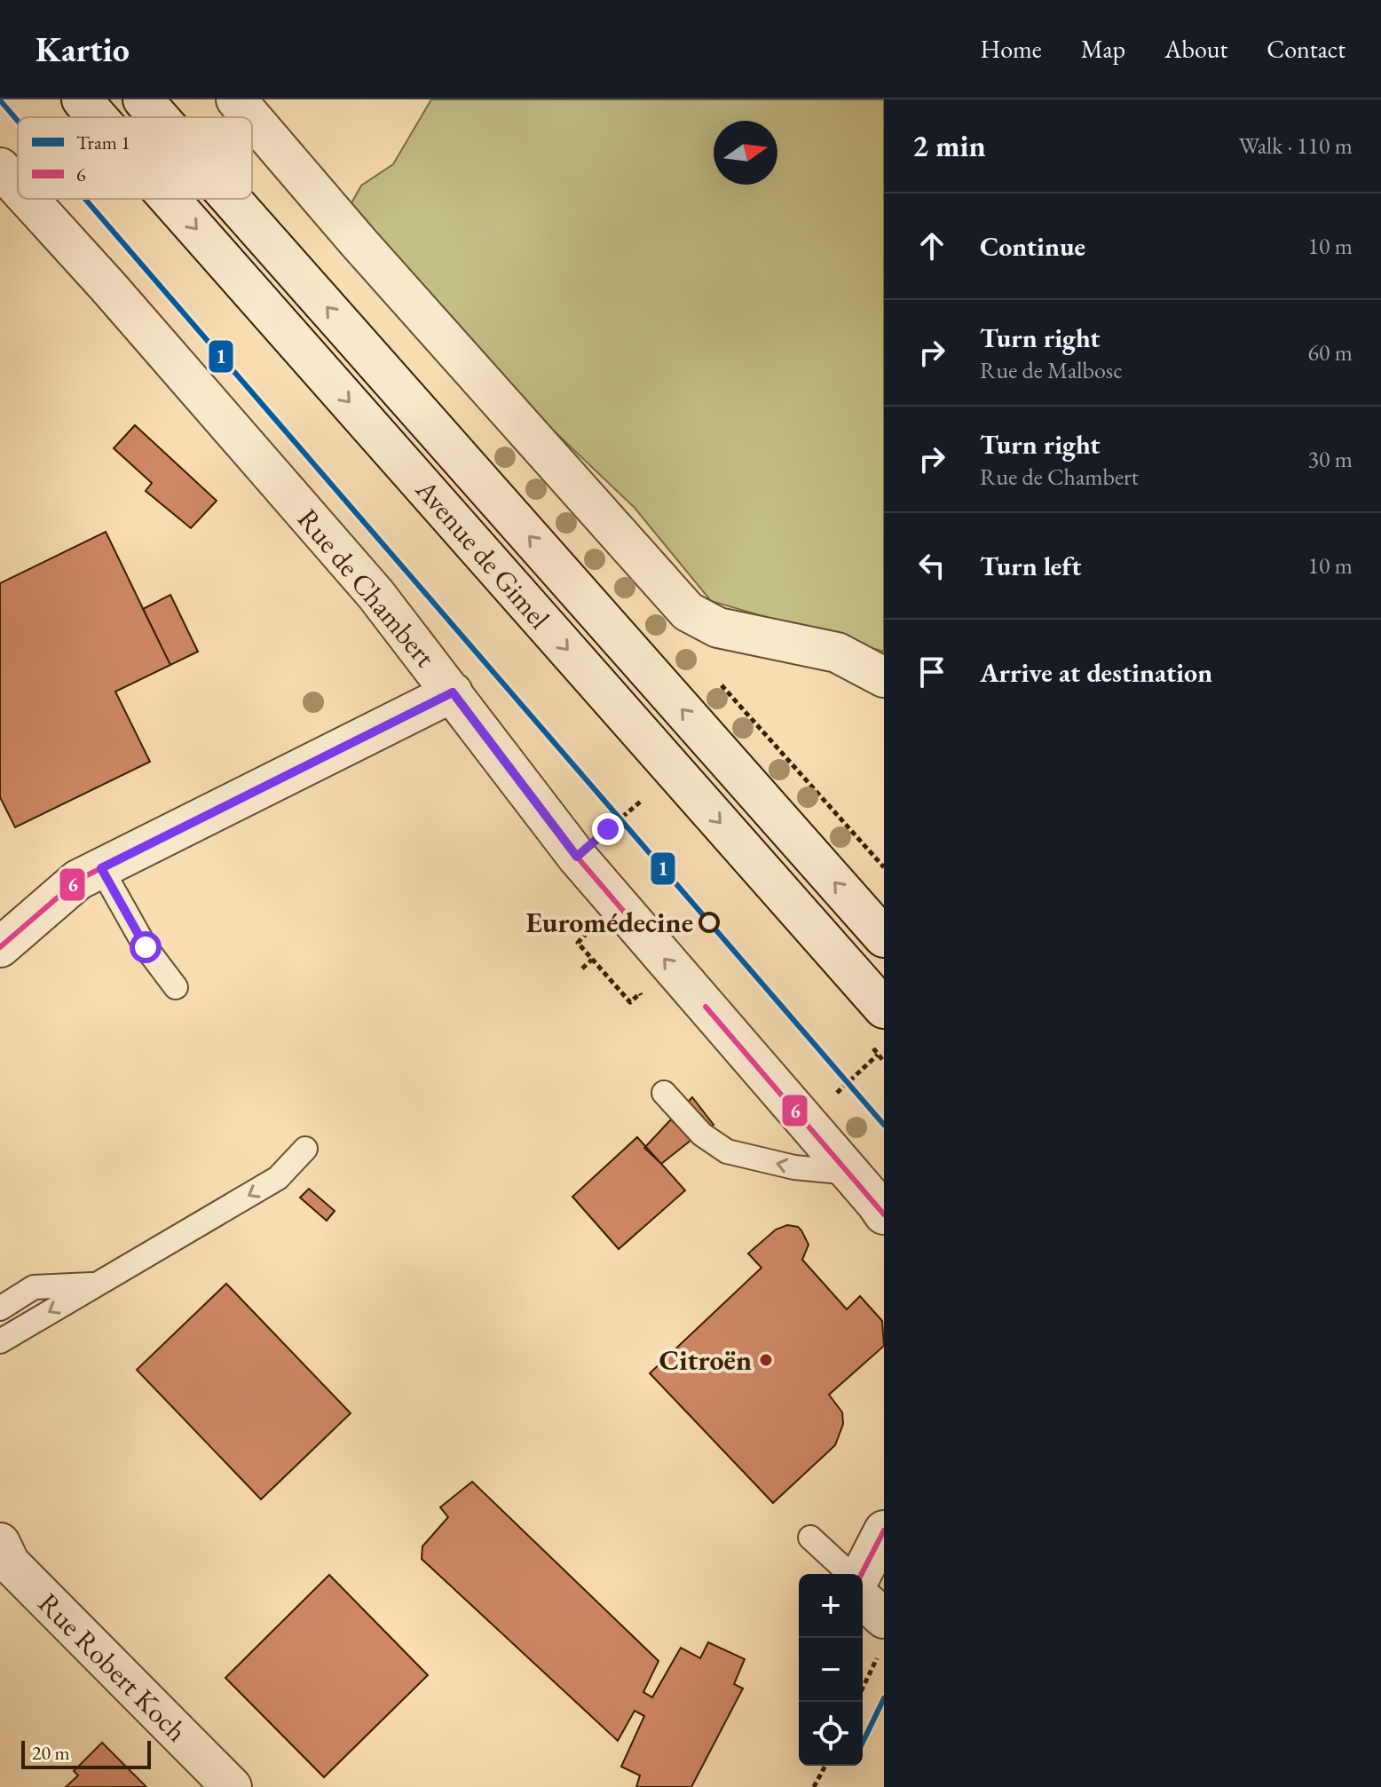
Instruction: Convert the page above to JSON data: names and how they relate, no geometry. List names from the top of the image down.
{
  "streets": {
    "street": ["Avenue de Gimel", "Rue de Chambert", "Rue Robert Koch"]
  },
  "places": ["Euromédecine", "Citroën"],
  "lines": ["tram line 1", "transit line 6"],
  "legend": ["Tram 1", "6"],
  "scale_bar": "20 m",
  "north": "right",
  "page": {
    "header": "Kartio",
    "nav": [
      "Home",
      "Map",
      "About",
      "Contact"
    ],
    "heading": ["2 min", "Walk · 110 m"],
    "list": [
      ["Continue", "10 m"],
      ["Turn right", "Rue de Malbosc", "60 m"],
      ["Turn right", "Rue de Chambert", "30 m"],
      ["Turn left", "10 m"],
      "Arrive at destination"
    ],
    "map_buttons": ["+", "−"],
    "scale": "20 m"
  }
}
